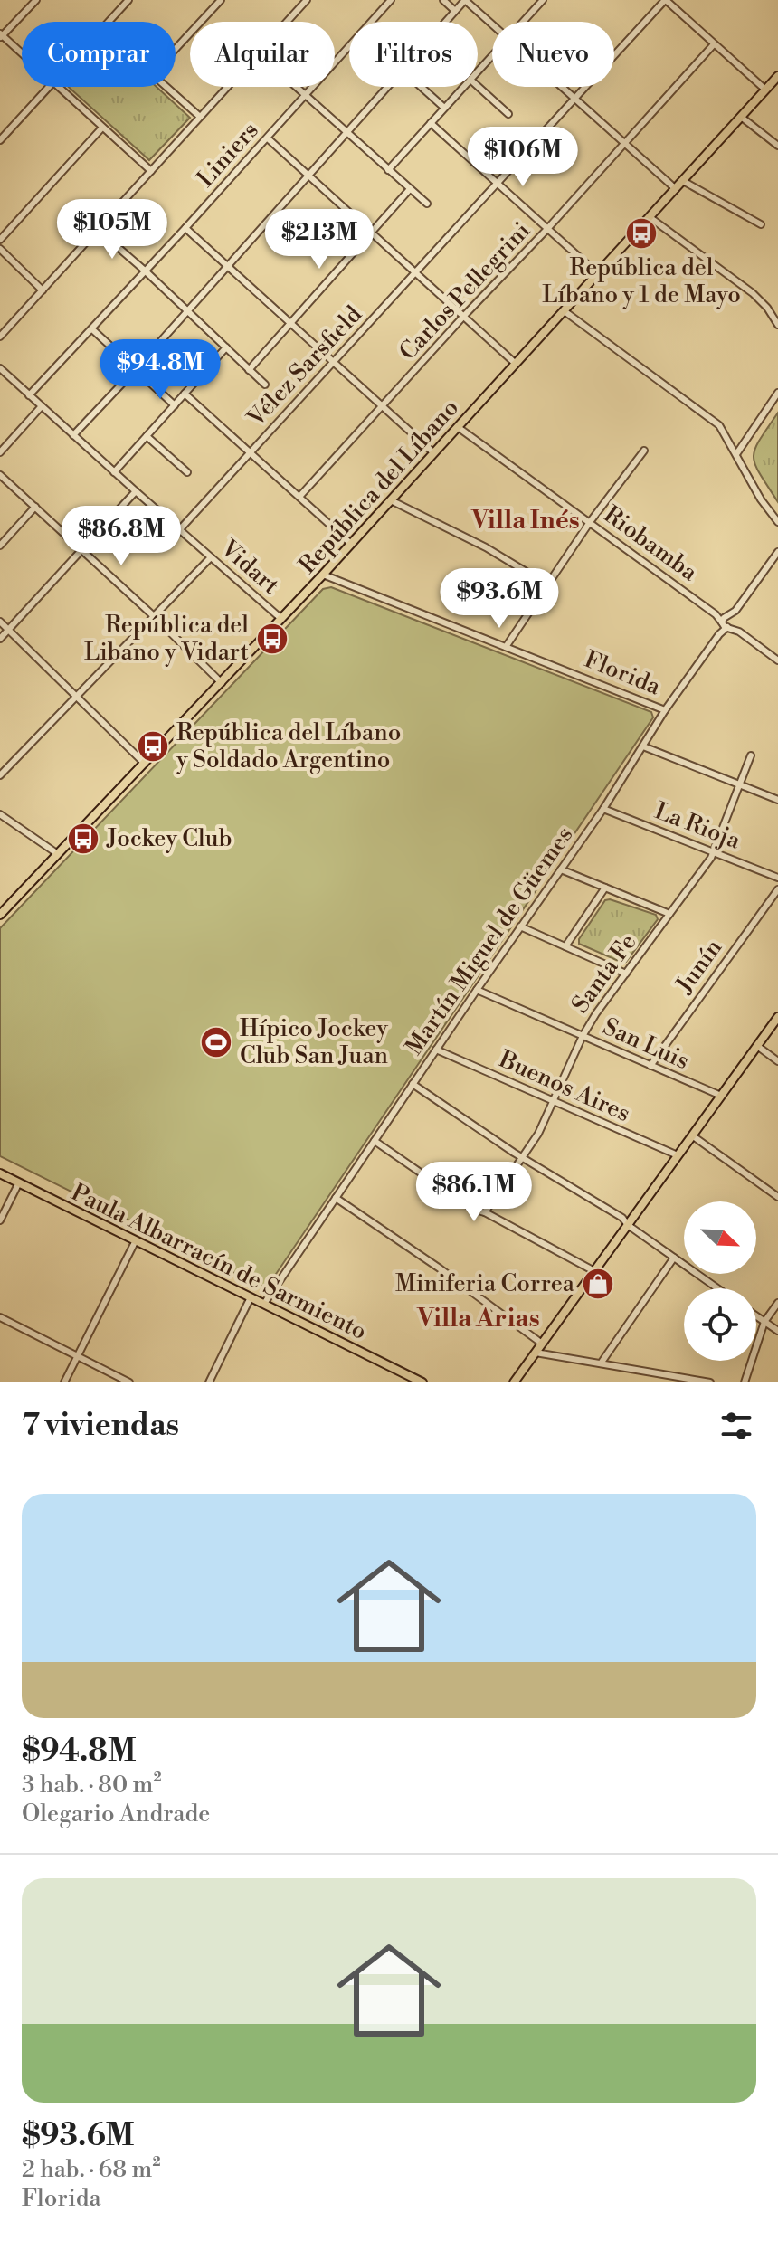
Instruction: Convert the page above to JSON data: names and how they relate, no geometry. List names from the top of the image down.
{
  "streets": {
    "main road": ["República del Líbano", "Paula Albarracín de Sarmiento"],
    "street": [
      "Liniers",
      "Carlos Pellegrini",
      "Vélez Sarsfield",
      "Riobamba",
      "Vidart",
      "Florida",
      "La Rioja",
      "Martín Miguel de Güemes",
      "Junín",
      "Santa Fe",
      "San Luis",
      "Buenos Aires"
    ]
  },
  "crossings": [
    ["Liniers", "Vidart"],
    ["Vélez Sarsfield", "Vidart"],
    ["República del Líbano", "Riobamba"],
    ["República del Líbano", "Vidart"],
    ["República del Líbano", "Florida"],
    ["Riobamba", "Martín Miguel de Güemes"],
    ["Florida", "Martín Miguel de Güemes"],
    ["La Rioja", "Martín Miguel de Güemes"],
    ["La Rioja", "Santa Fe"],
    ["Martín Miguel de Güemes", "San Luis"],
    ["Martín Miguel de Güemes", "Buenos Aires"],
    ["Martín Miguel de Güemes", "Paula Albarracín de Sarmiento"],
    ["Junín", "San Luis"],
    ["Santa Fe", "San Luis"],
    ["Santa Fe", "Buenos Aires"]
  ],
  "districts": ["Villa Inés", "Villa Arias"],
  "places": {
    "bus stop": [
      "República del Líbano y 1 de Mayo",
      "República del Libano y Vidart",
      "República del Líbano y Soldado Argentino",
      "Jockey Club"
    ],
    "sports": ["Hípico Jockey Club San Juan"],
    "shop": ["Miniferia Correa"]
  },
  "north": "bottom right",
  "page": {
    "chip": [
      "Comprar",
      "Alquilar",
      "Filtros",
      "Nuevo"
    ],
    "price": [
      "$106M",
      "$105M",
      "$213M",
      "$94.8M",
      "$86.8M",
      "$93.6M",
      "$86.1M"
    ],
    "heading": "7 viviendas",
    "list": [
      {
        "name": "$94.8M",
        "note": "3 hab. · 80 m² · Olegario Andrade"
      },
      {
        "name": "$93.6M",
        "note": "2 hab. · 68 m² · Florida"
      }
    ]
  }
}
